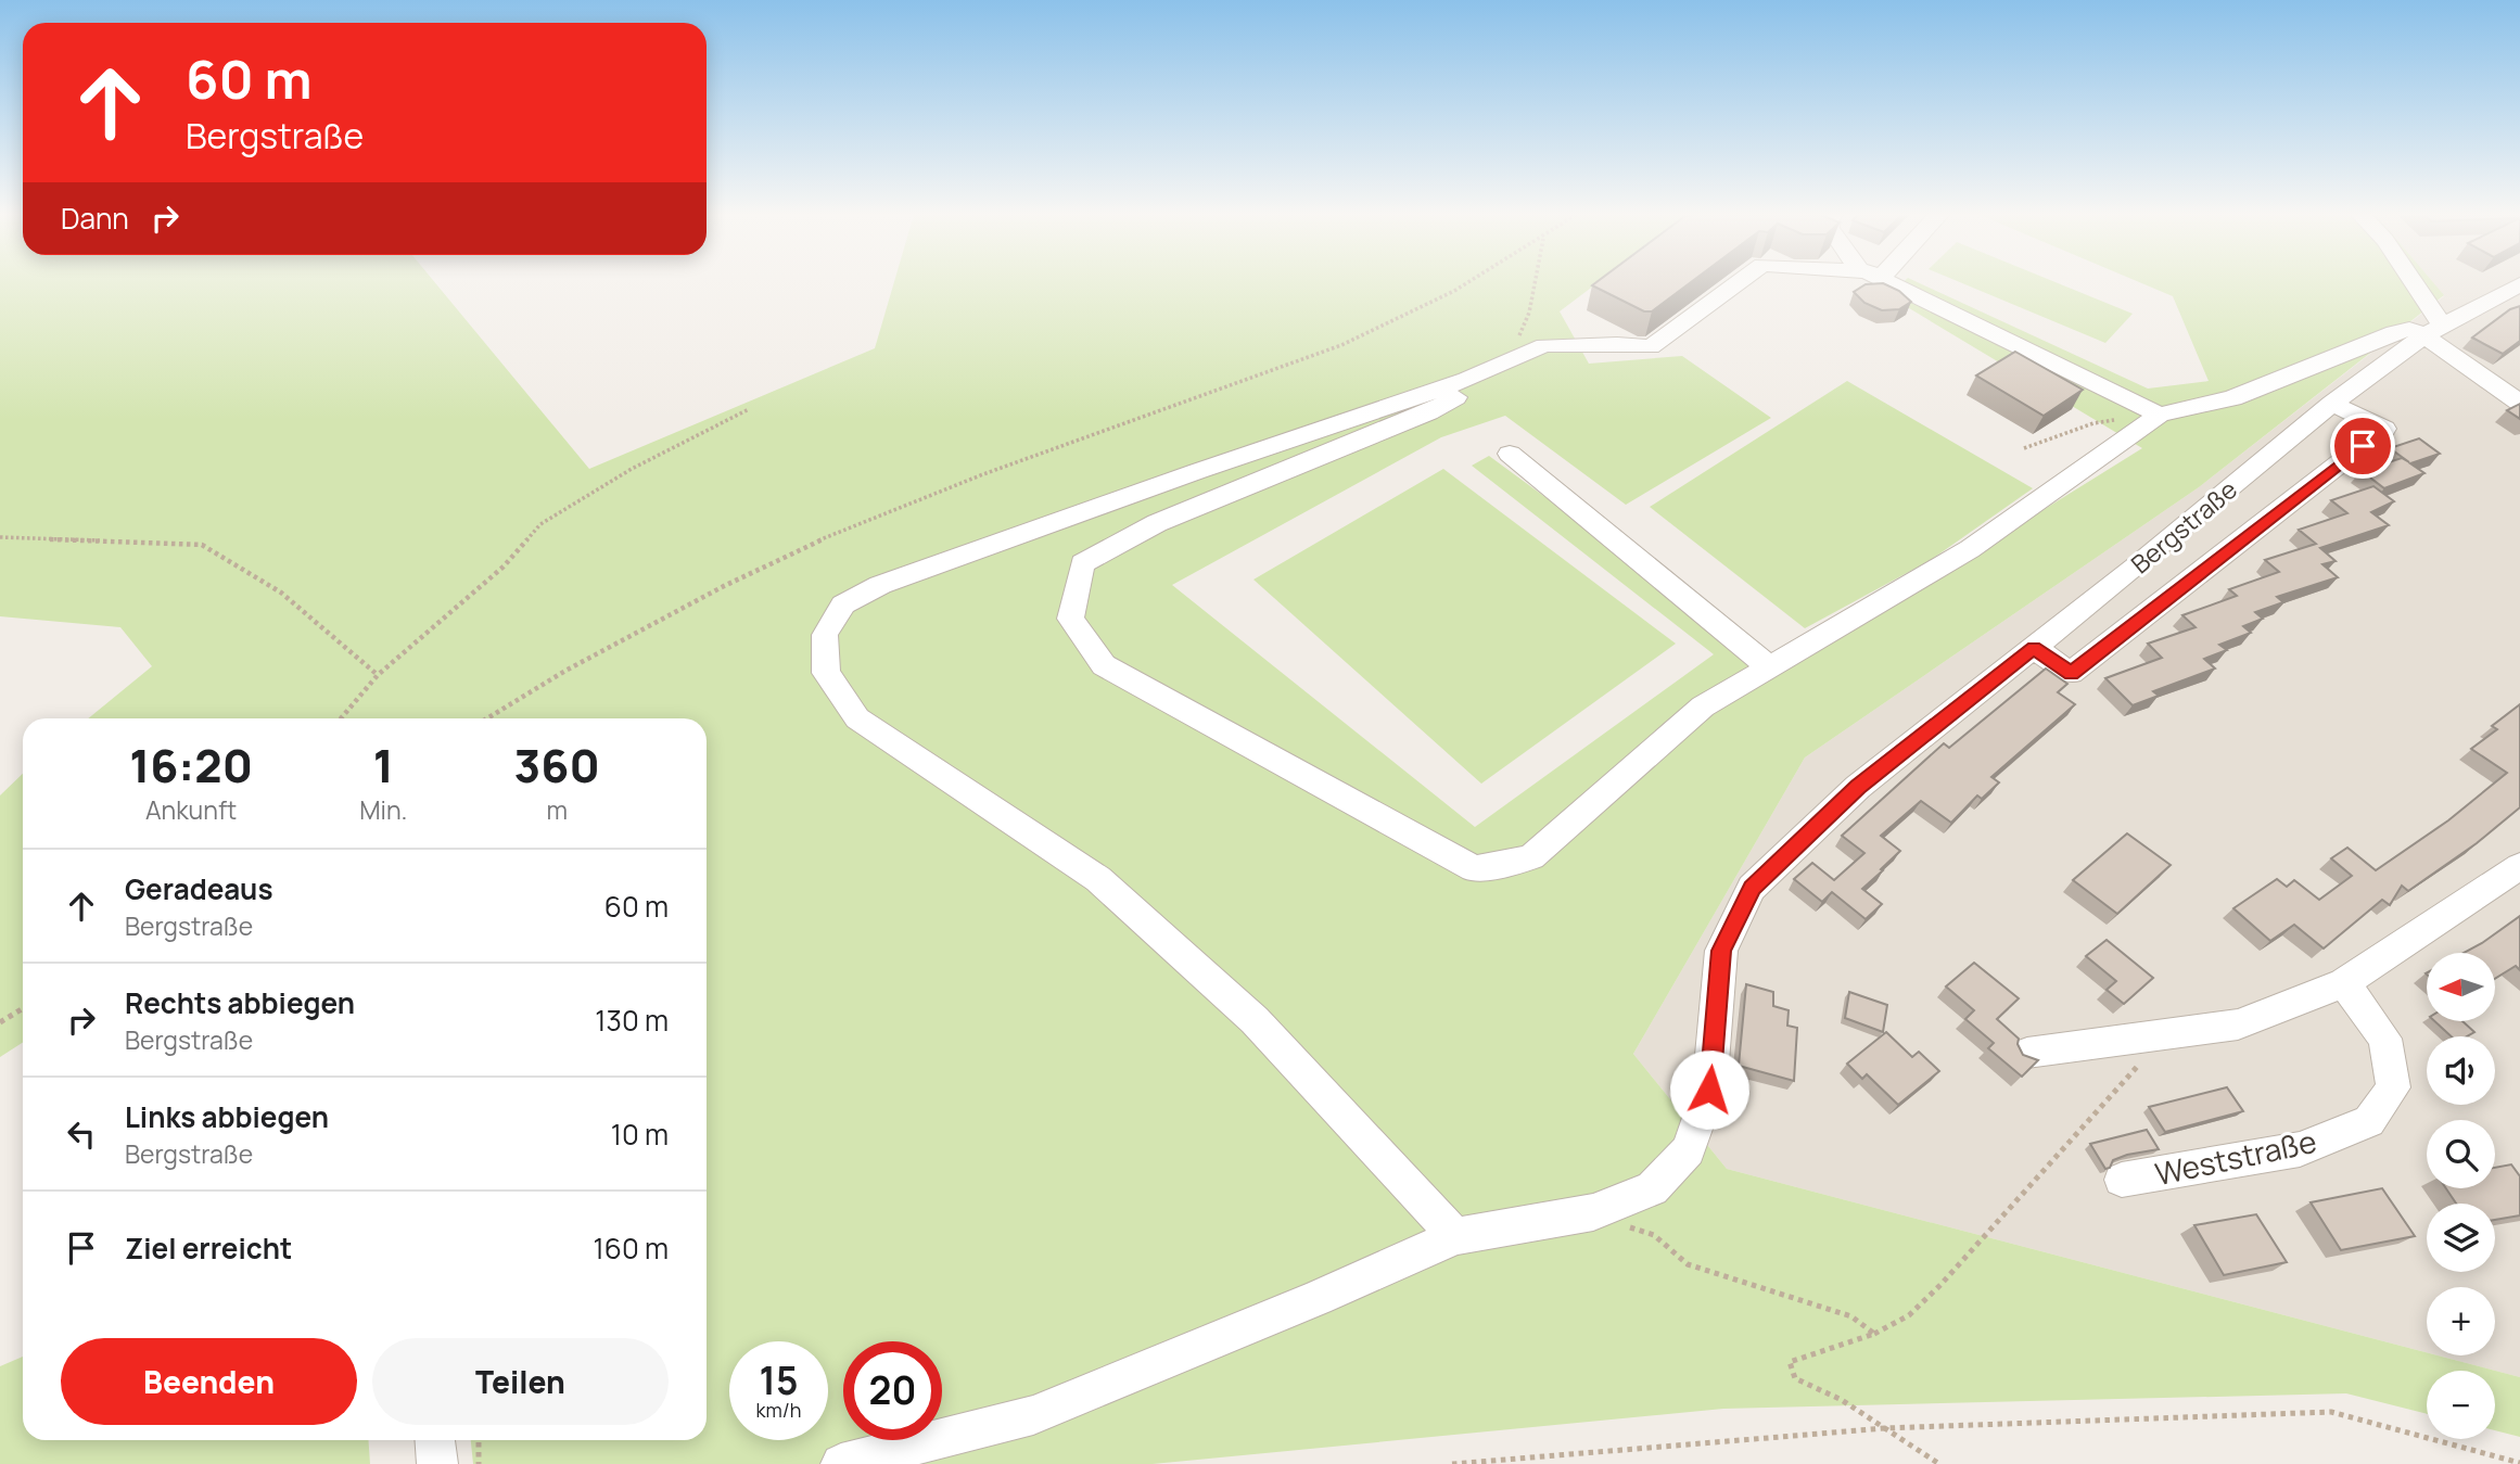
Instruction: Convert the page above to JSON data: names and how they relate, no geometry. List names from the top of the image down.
{
  "streets": {
    "street": ["Bergstraße", "Weststraße"]
  },
  "north": "left",
  "page": {
    "turn": ["60 m", "Bergstraße"],
    "then": "Dann",
    "eta": [
      "16:20",
      "Ankunft",
      "1",
      "Min.",
      "360",
      "m"
    ],
    "list": [
      {
        "name": "Geradeaus",
        "note": "Bergstraße",
        "value": "60 m"
      },
      {
        "name": "Rechts abbiegen",
        "note": "Bergstraße",
        "value": "130 m"
      },
      {
        "name": "Links abbiegen",
        "note": "Bergstraße",
        "value": "10 m"
      },
      {
        "name": "Ziel erreicht",
        "value": "160 m"
      }
    ],
    "map_buttons": ["+", "−"],
    "buttons": ["Beenden", "Teilen"],
    "speed": "15 km/h",
    "limit": "20"
  }
}
